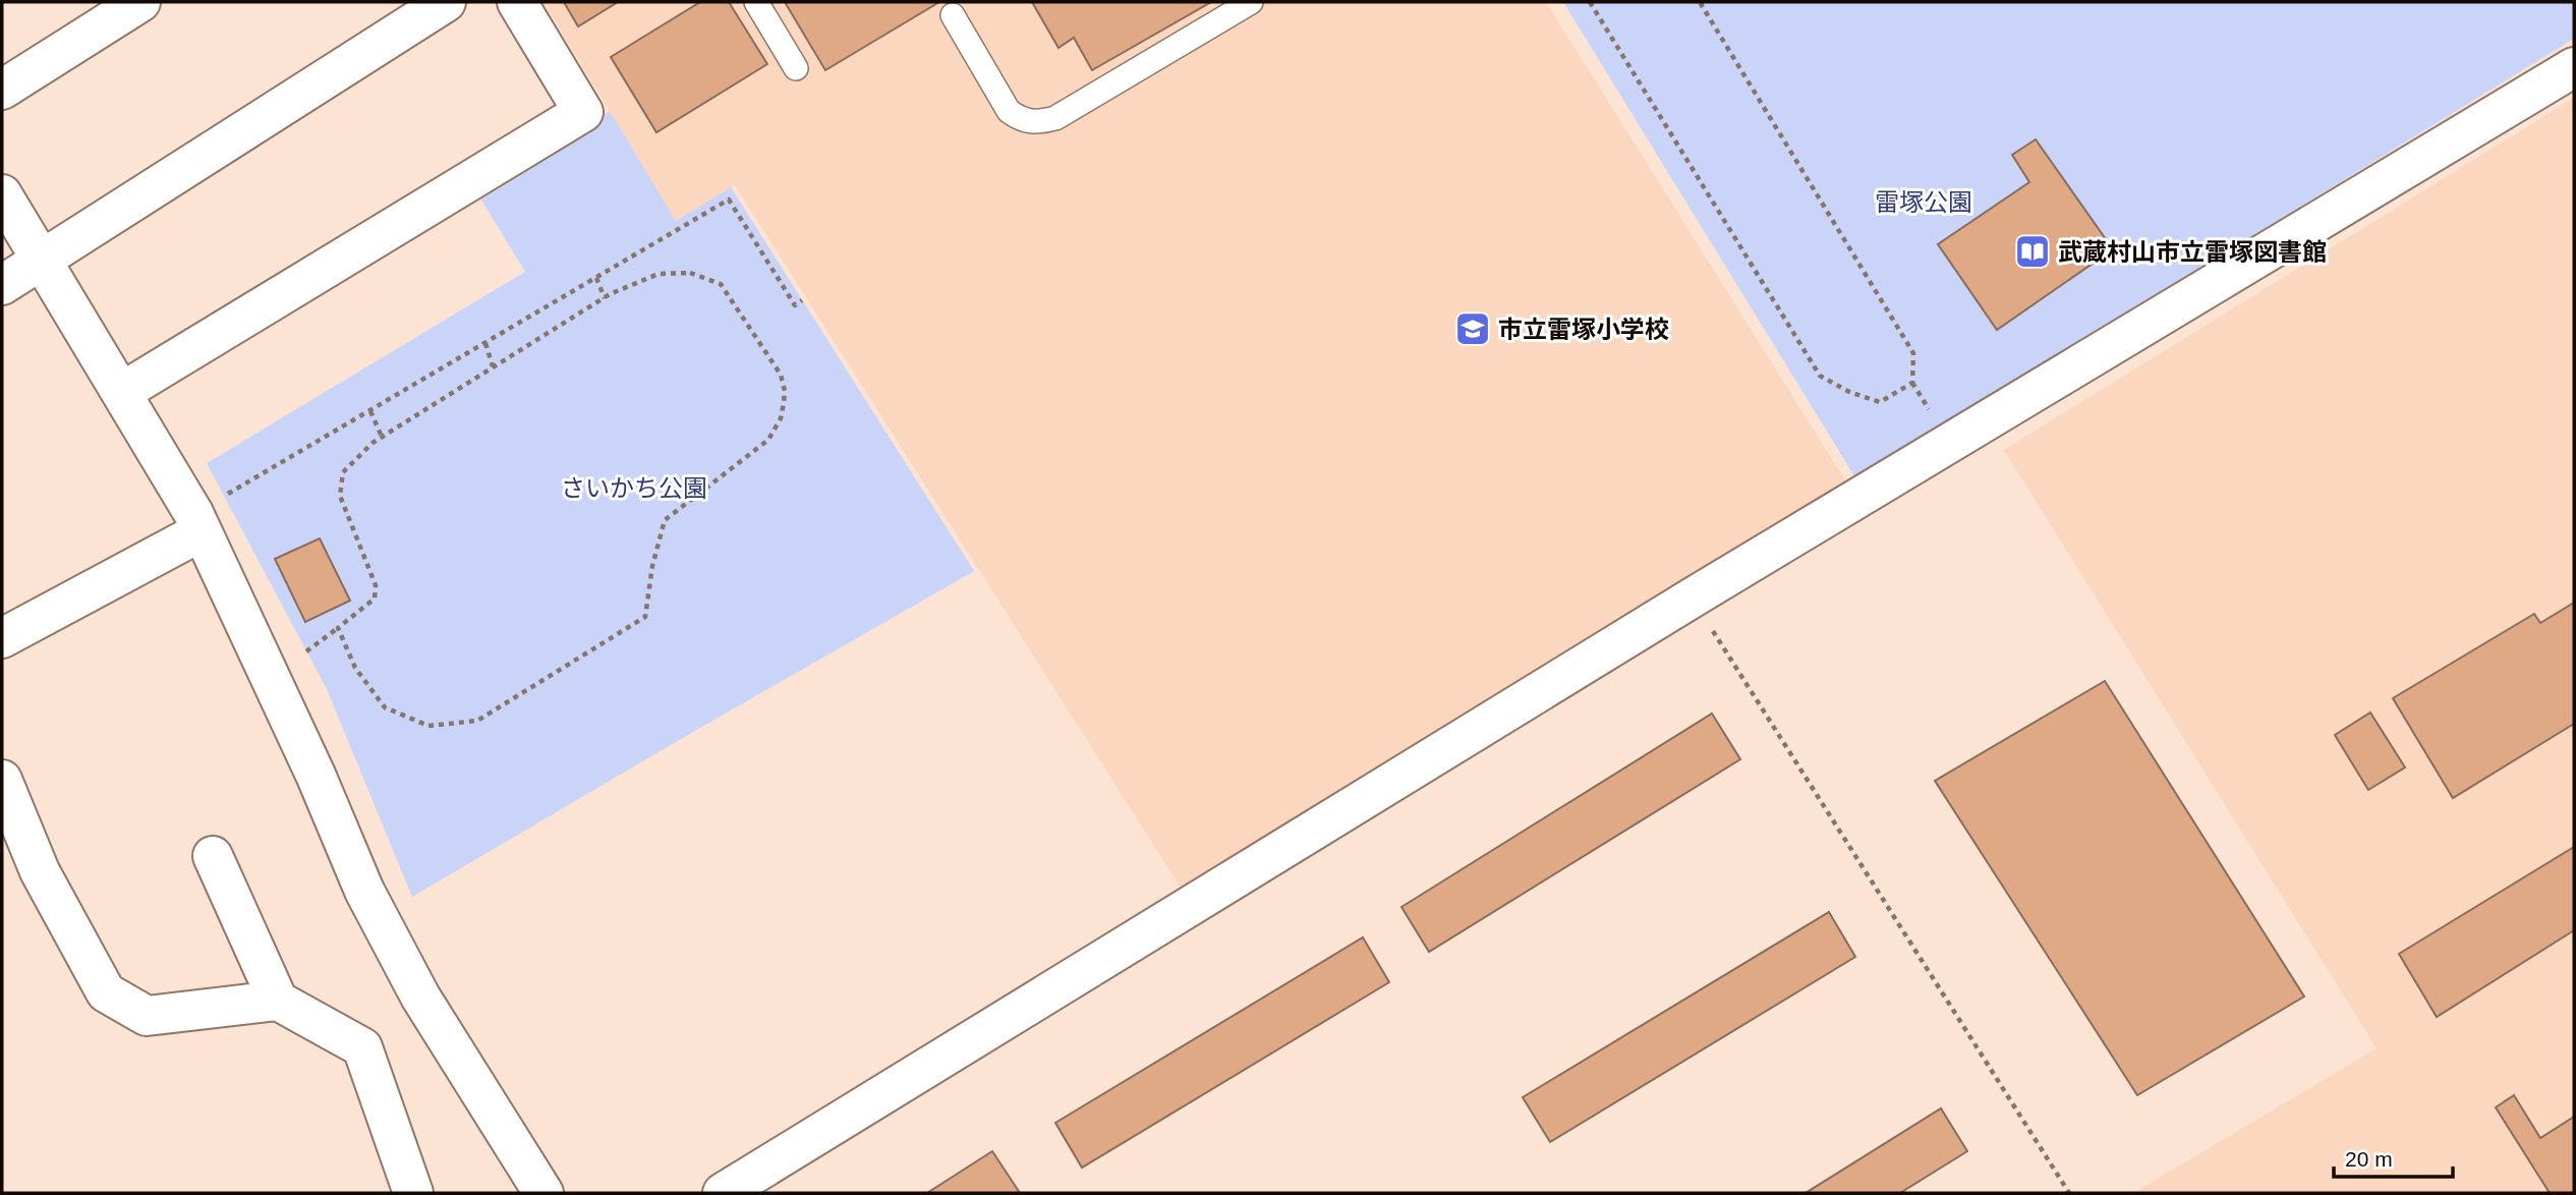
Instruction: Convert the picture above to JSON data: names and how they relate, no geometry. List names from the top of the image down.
{
  "parks": ["雷塚公園", "さいかち公園"],
  "places": {
    "library": ["武蔵村山市立雷塚図書館"],
    "school or university": ["市立雷塚小学校"]
  },
  "scale_bar": "20 m"
}
